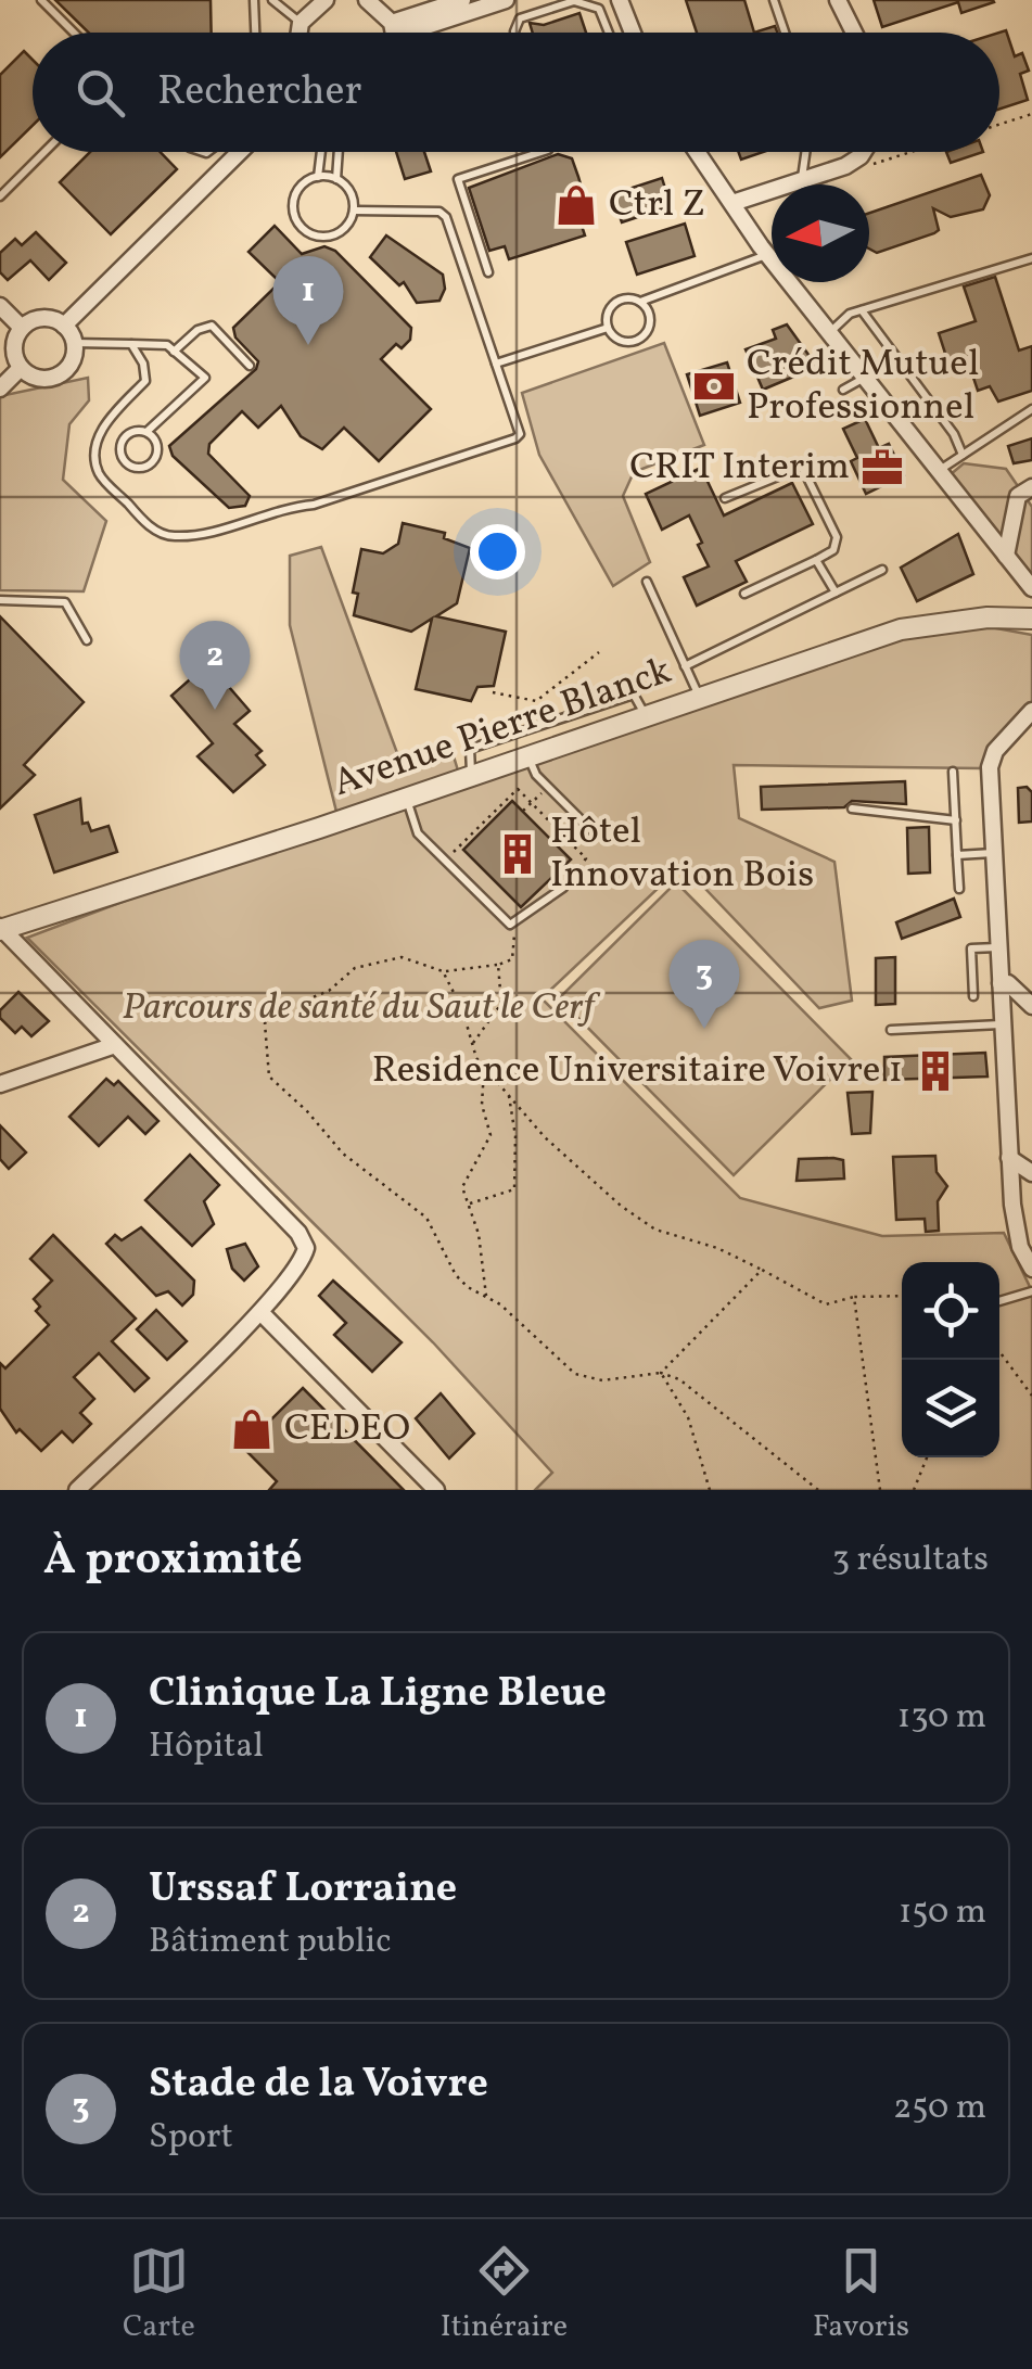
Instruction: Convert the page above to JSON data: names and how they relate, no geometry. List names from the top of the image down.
{
  "streets": {
    "street": ["Avenue Pierre Blanck"]
  },
  "parks": ["Parcours de santé du Saut le Cerf"],
  "places": {
    "shop": ["Ctrl Z", "CEDEO"],
    "bank": ["Crédit Mutuel Professionnel"],
    "office": ["CRIT Interim"],
    "building": ["Hôtel Innovation Bois", "Residence Universitaire Voivre 1"]
  },
  "north": "left",
  "page": {
    "search": "Rechercher",
    "pins": ["1", "2", "3"],
    "heading": ["À proximité", "3 résultats"],
    "list": [
      {
        "mark": "1",
        "name": "Clinique La Ligne Bleue",
        "note": "Hôpital",
        "value": "130 m"
      },
      {
        "mark": "2",
        "name": "Urssaf Lorraine",
        "note": "Bâtiment public",
        "value": "150 m"
      },
      {
        "mark": "3",
        "name": "Stade de la Voivre",
        "note": "Sport",
        "value": "250 m"
      }
    ],
    "nav": ["Carte", "Itinéraire", "Favoris"]
  }
}
